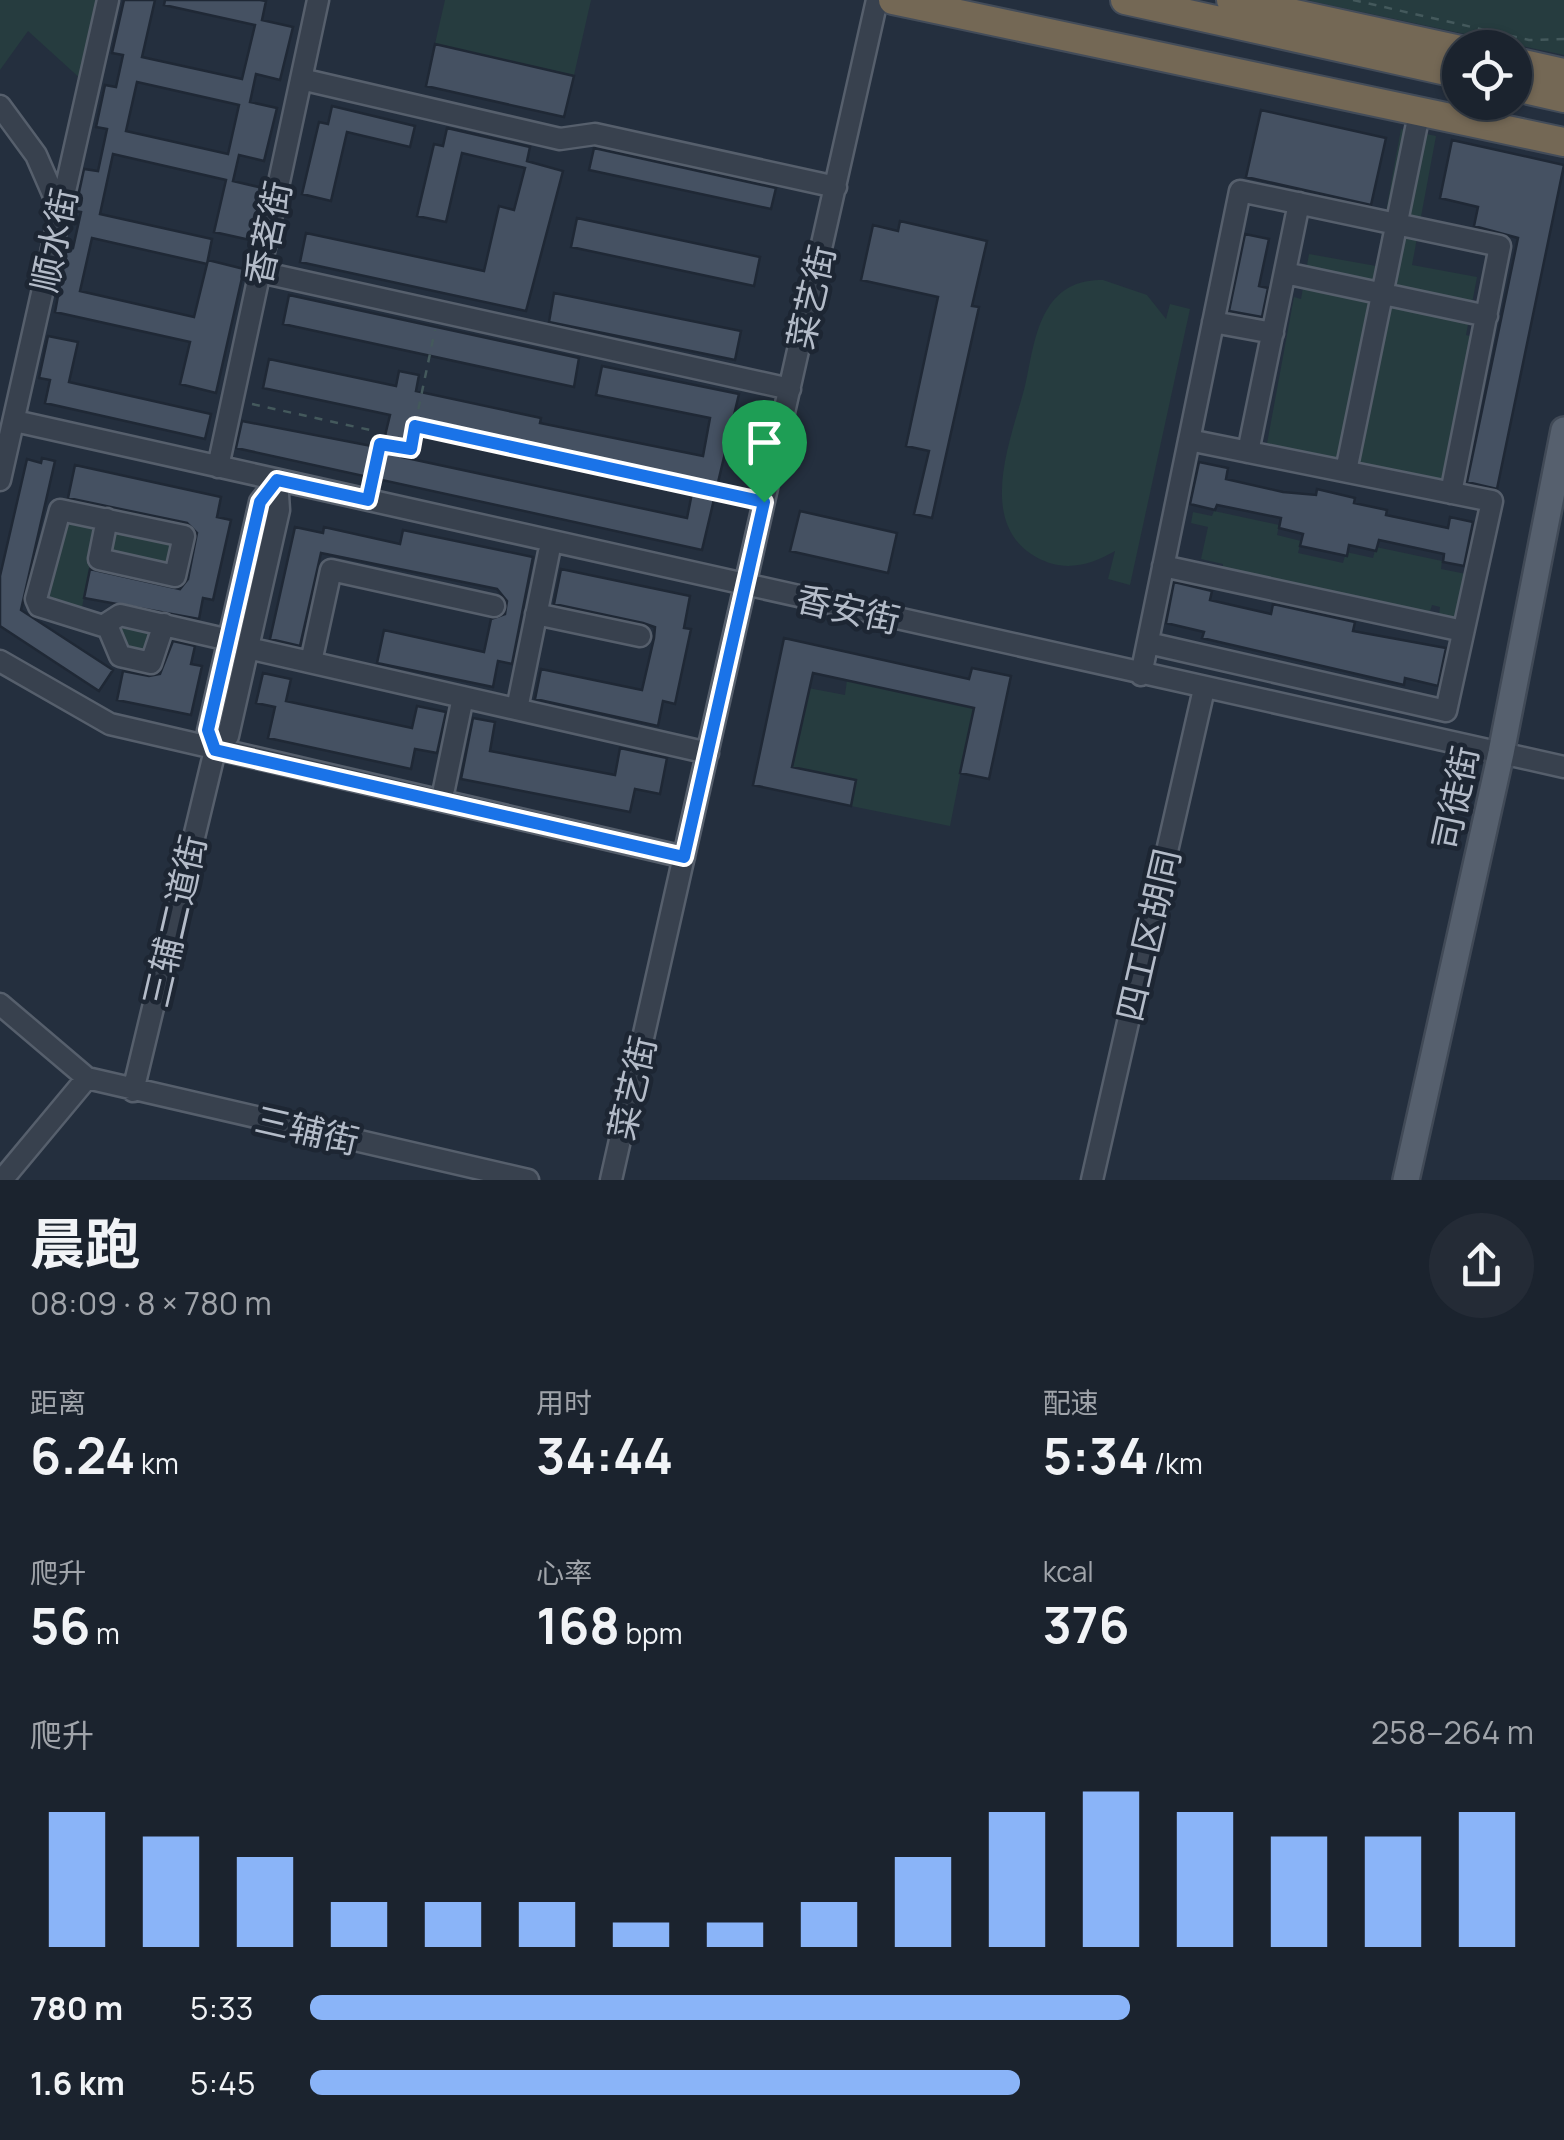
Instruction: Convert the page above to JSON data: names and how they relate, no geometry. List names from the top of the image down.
{
  "streets": {
    "main road": ["司徒街"],
    "street": [
      "香茗街",
      "顺水街",
      "菜艺街",
      "香安街",
      "三辅二道街",
      "四工区胡同",
      "三辅街"
    ]
  },
  "crossings": [
    ["香茗街", "香安街"],
    ["顺水街", "香安街"],
    ["菜艺街", "香安街"],
    ["香安街", "司徒街"],
    ["香安街", "三辅二道街"],
    ["香安街", "四工区胡同"],
    ["三辅二道街", "三辅街"]
  ],
  "page": {
    "heading": ["晨跑", "08:09 · 8 × 780 m"],
    "stats": [
      ["距离", "6.24 km"],
      ["用时", "34:44"],
      ["配速", "5:34 /km"],
      ["爬升", "56 m"],
      ["心率", "168 bpm"],
      ["kcal", "376"]
    ],
    "chart": ["爬升", "258–264 m"],
    "list": [
      {
        "name": "780 m",
        "note": "5:33"
      },
      {
        "name": "1.6 km",
        "note": "5:45"
      }
    ]
  }
}
